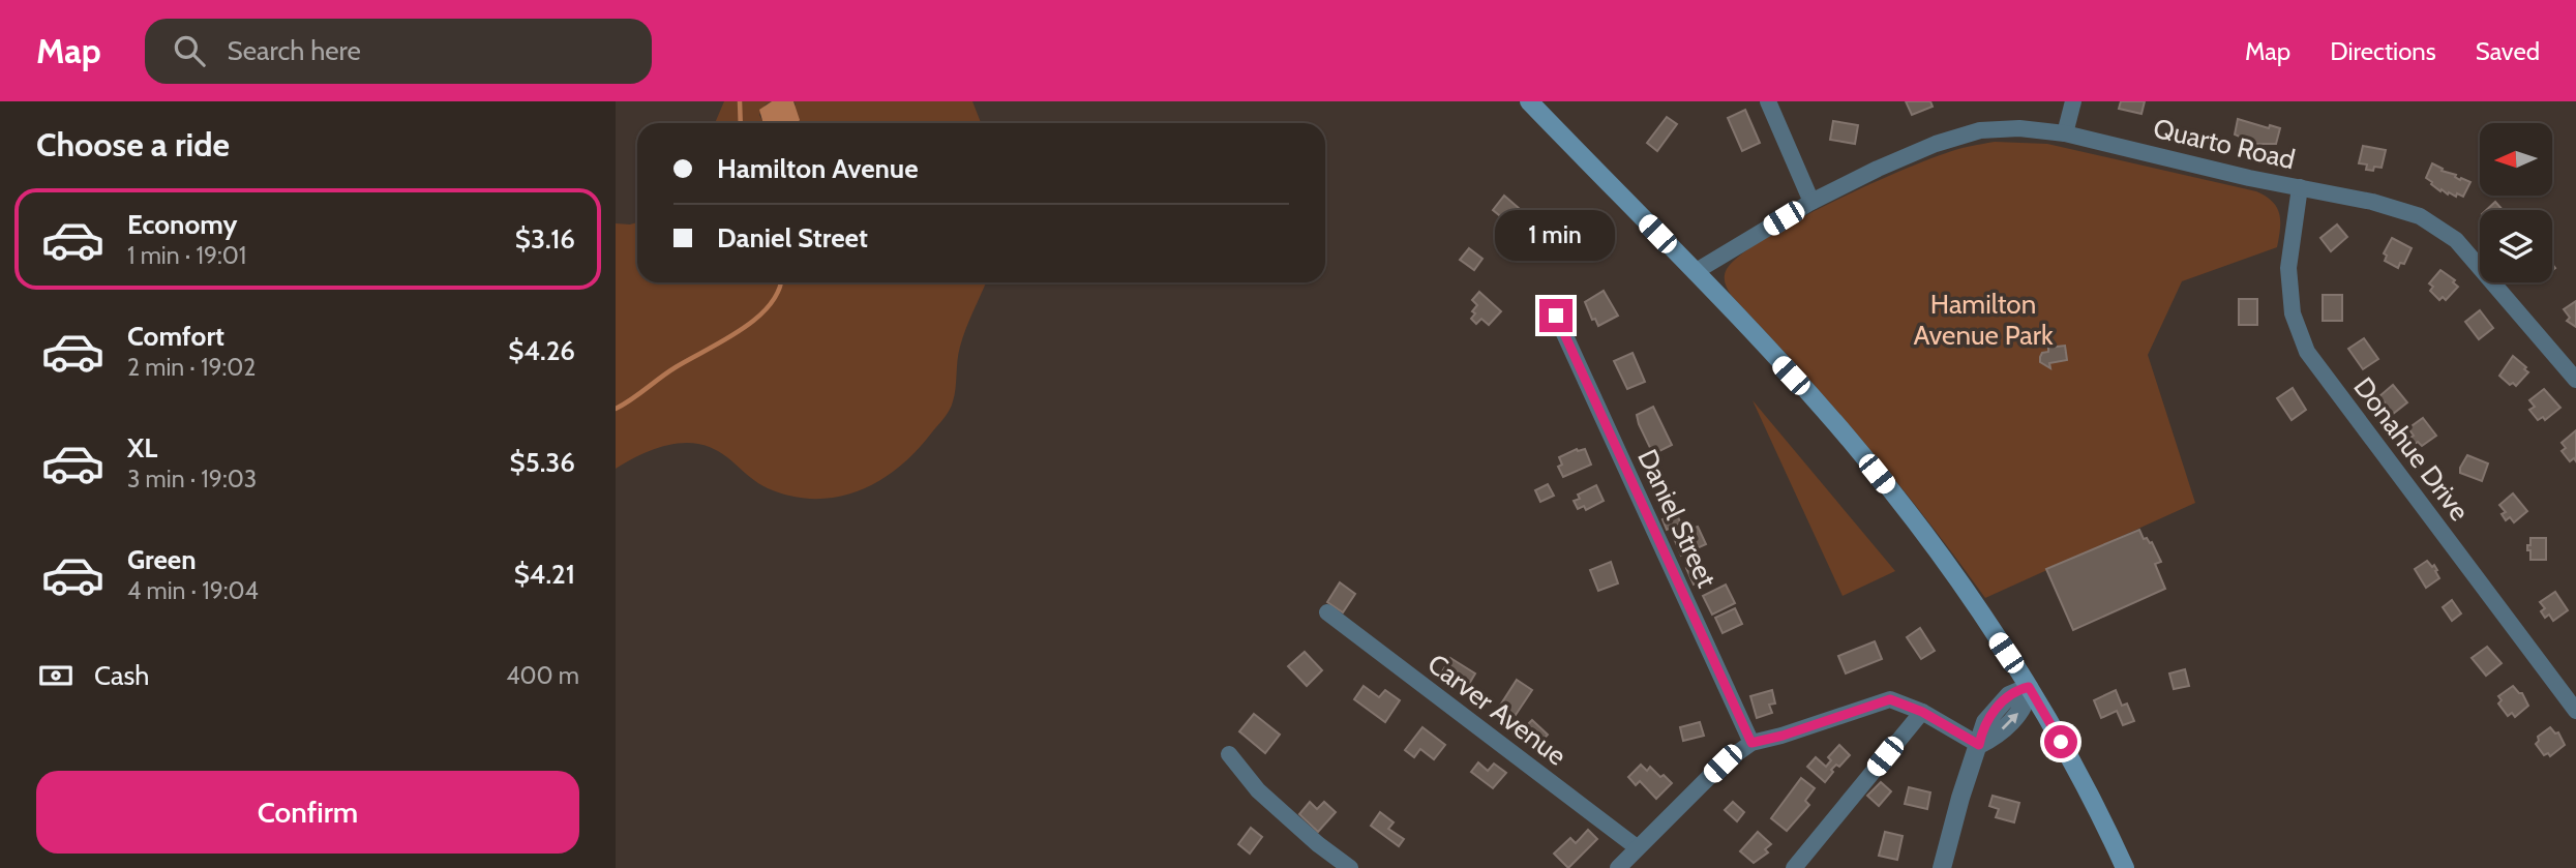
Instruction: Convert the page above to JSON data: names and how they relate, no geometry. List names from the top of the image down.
{
  "streets": {
    "street": [
      "Quarto Road",
      "Donahue Drive",
      "Daniel Street",
      "Carver Avenue"
    ]
  },
  "crossings": [
    ["Quarto Road", "Donahue Drive"]
  ],
  "parks": ["Hamilton Avenue Park"],
  "north": "left",
  "page": {
    "header": "Map",
    "search": "Search here",
    "nav": ["Map", "Directions", "Saved"],
    "heading": "Choose a ride",
    "banner": ["Hamilton Avenue", "Daniel Street"],
    "list": [
      {
        "name": "Economy",
        "note": "1 min · 19:01",
        "value": "$3.16"
      },
      {
        "name": "Comfort",
        "note": "2 min · 19:02",
        "value": "$4.26"
      },
      {
        "name": "XL",
        "note": "3 min · 19:03",
        "value": "$5.36"
      },
      {
        "name": "Green",
        "note": "4 min · 19:04",
        "value": "$4.21"
      }
    ],
    "bubble": "1 min",
    "pay": ["Cash", "400 m"],
    "buttons": "Confirm"
  }
}
